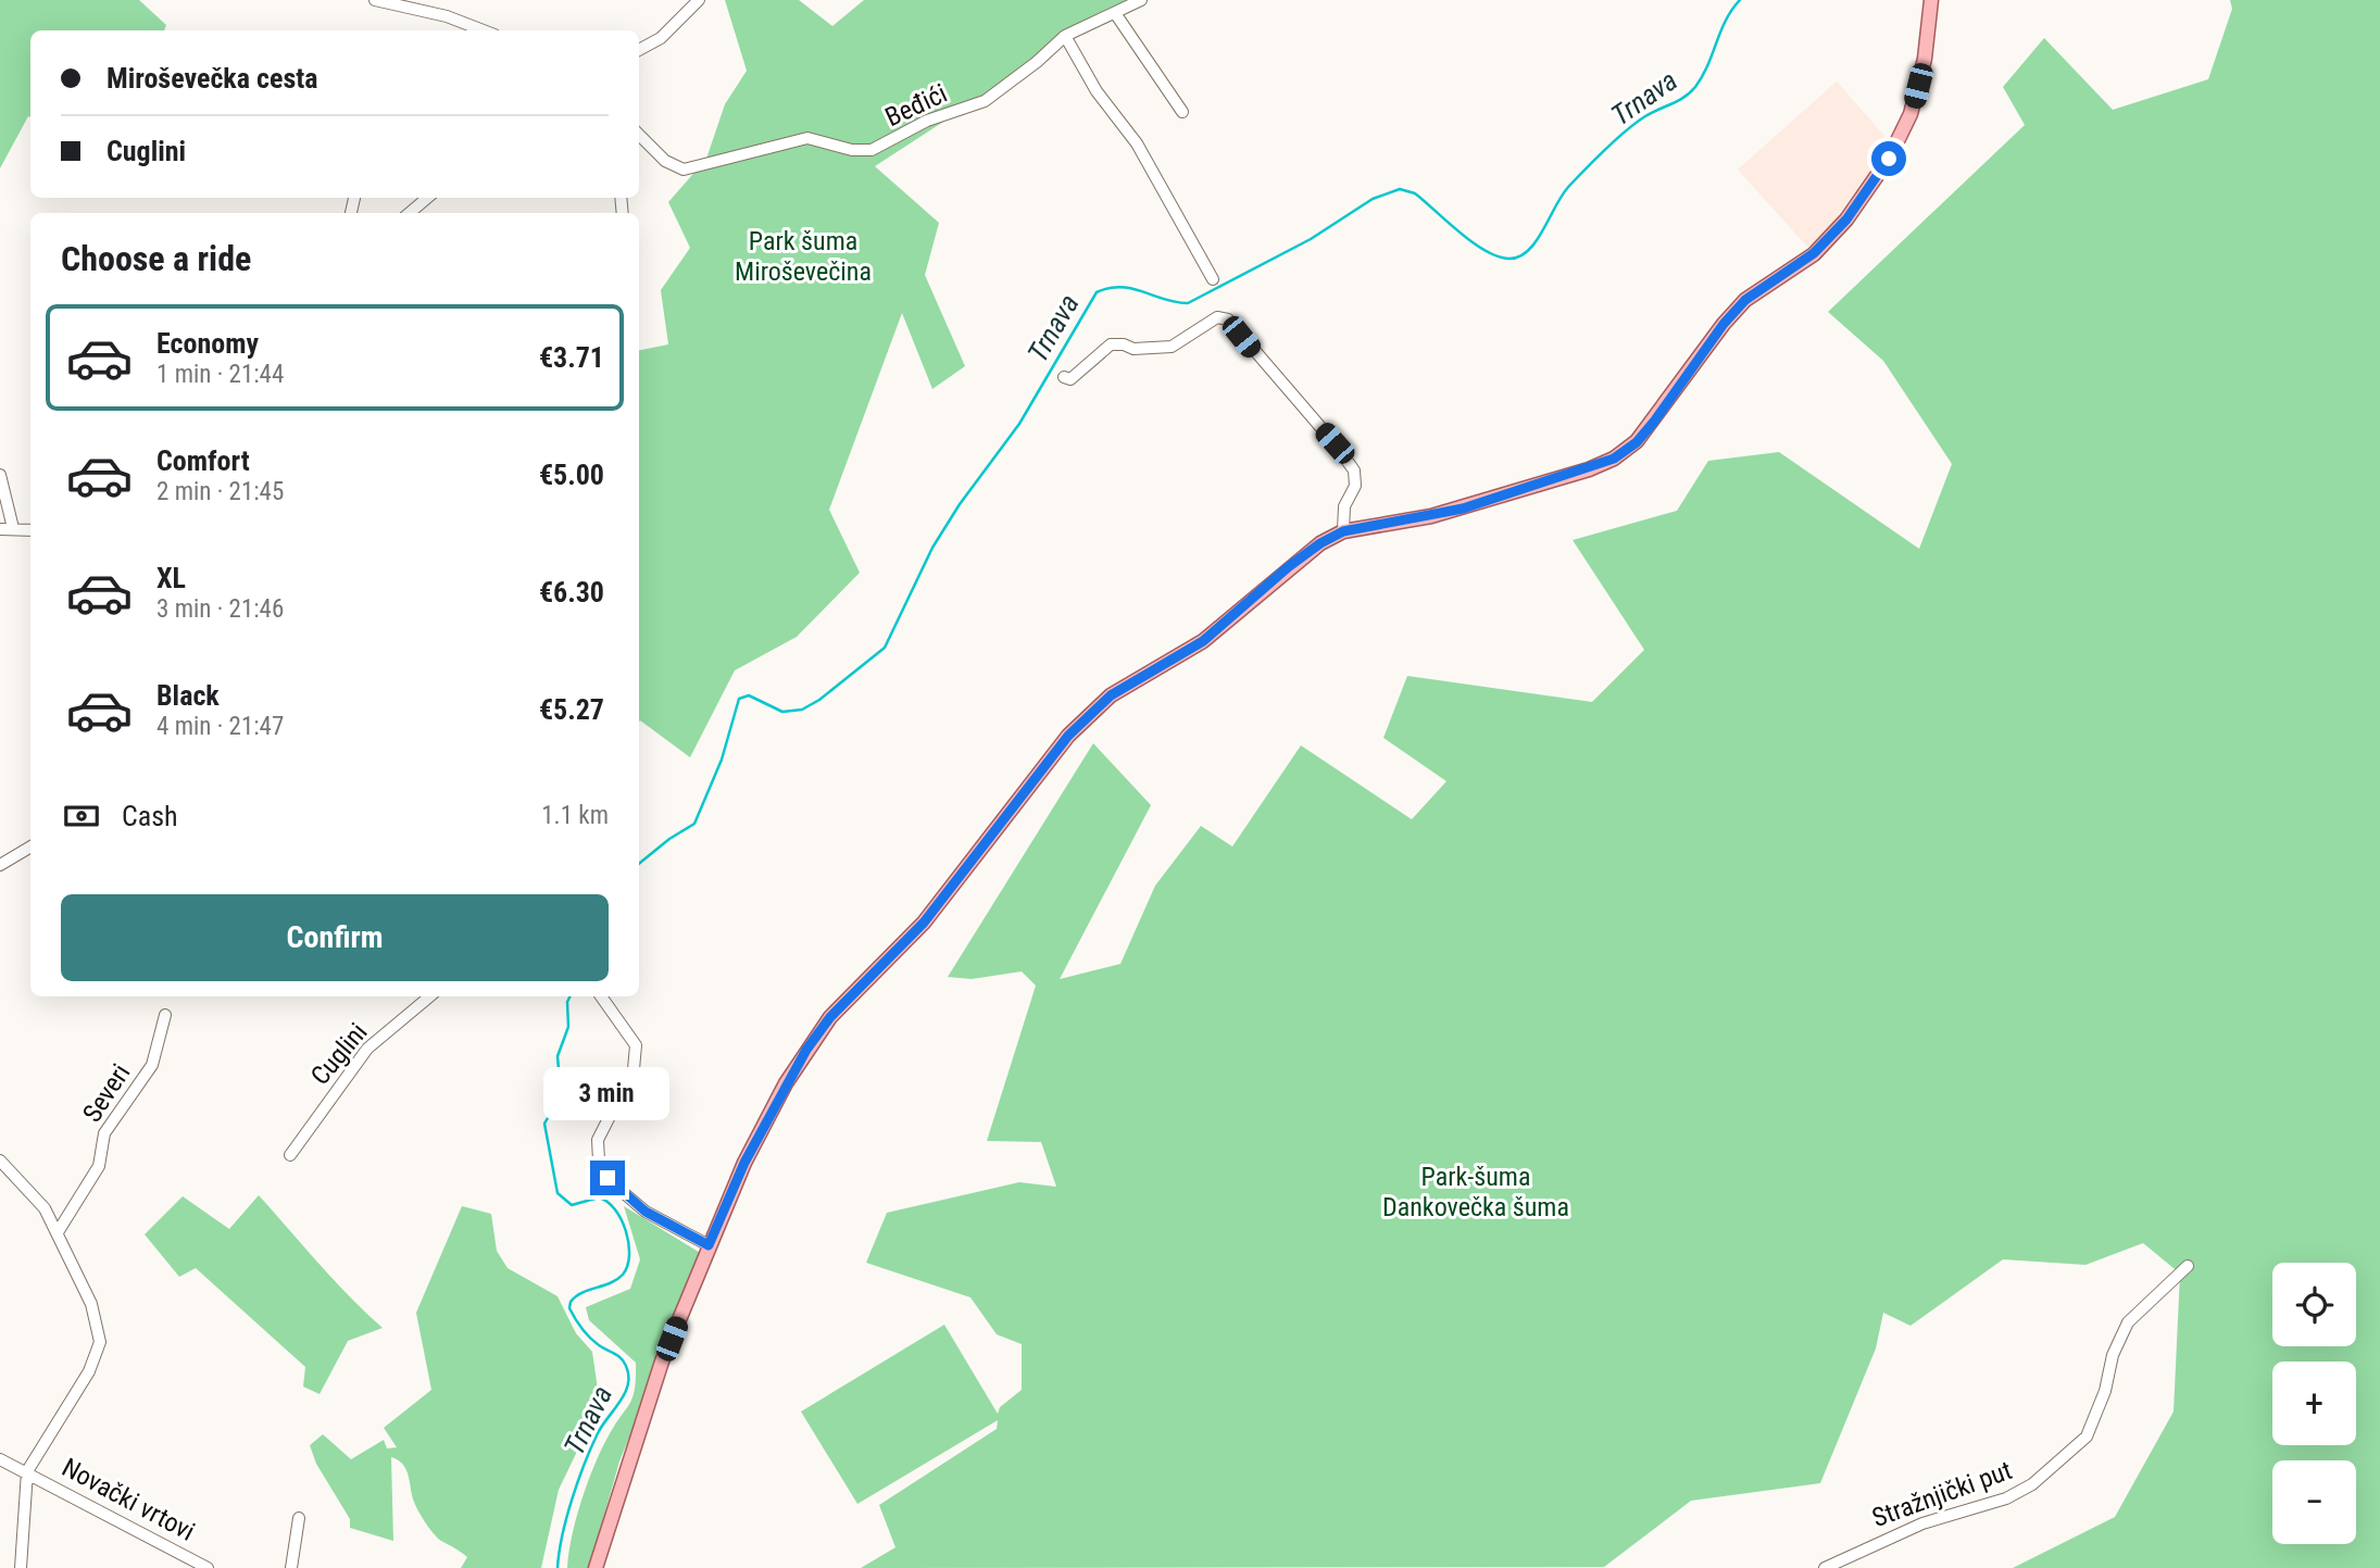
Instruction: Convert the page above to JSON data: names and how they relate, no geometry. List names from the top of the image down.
{
  "streets": {
    "street": [
      "Beđići",
      "Cuglini",
      "Severi",
      "Stražnjički put",
      "Novački vrtovi"
    ]
  },
  "water": ["Trnava"],
  "parks": ["Park šuma Miroševečina", "Park-šuma Dankovečka šuma"],
  "page": {
    "banner": ["Miroševečka cesta", "Cuglini"],
    "heading": "Choose a ride",
    "list": [
      {
        "name": "Economy",
        "note": "1 min · 21:44",
        "value": "€3.71"
      },
      {
        "name": "Comfort",
        "note": "2 min · 21:45",
        "value": "€5.00"
      },
      {
        "name": "XL",
        "note": "3 min · 21:46",
        "value": "€6.30"
      },
      {
        "name": "Black",
        "note": "4 min · 21:47",
        "value": "€5.27"
      }
    ],
    "pay": ["Cash", "1.1 km"],
    "buttons": "Confirm",
    "bubble": "3 min",
    "map_buttons": ["+", "−"]
  }
}
